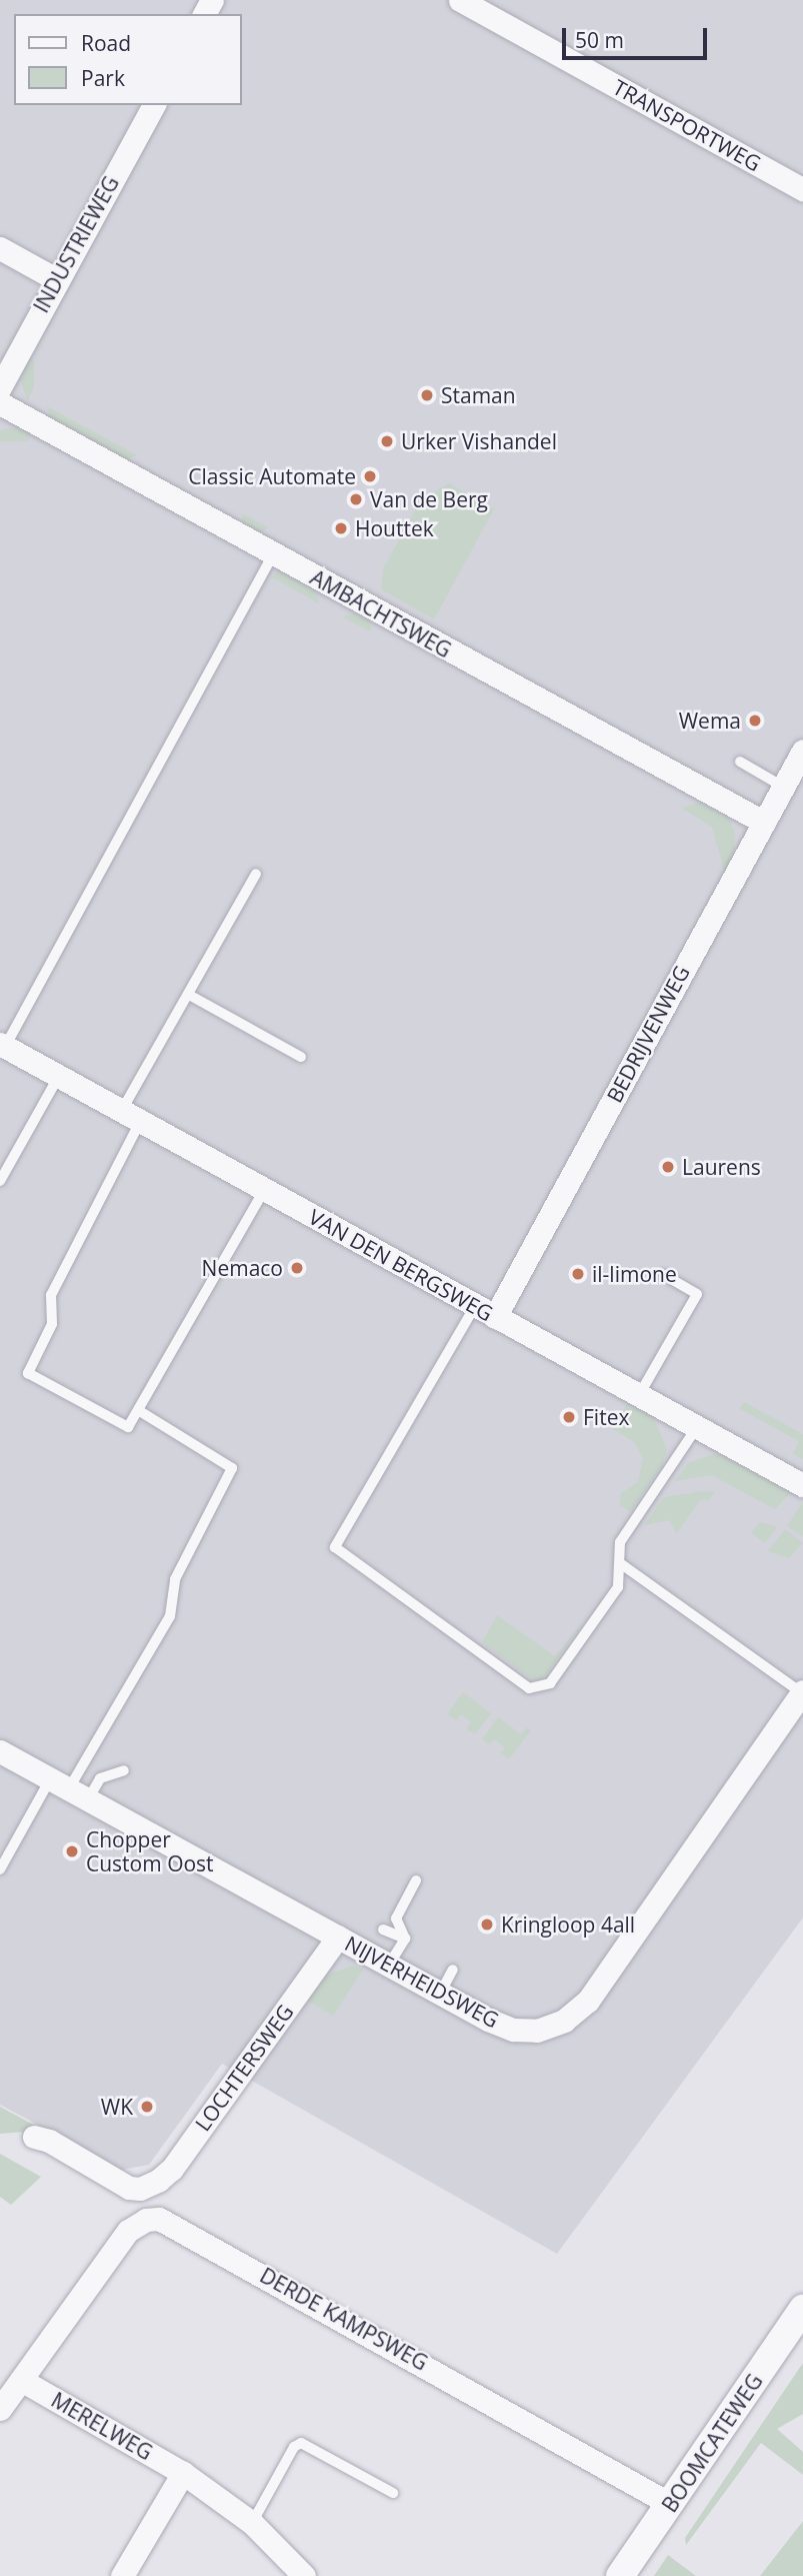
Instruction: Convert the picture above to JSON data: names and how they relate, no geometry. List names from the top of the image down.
{
  "streets": {
    "street": [
      "TRANSPORTWEG",
      "INDUSTRIEWEG",
      "AMBACHTSWEG",
      "BEDRIJVENWEG",
      "VAN DEN BERGSWEG",
      "NIJVERHEIDSWEG",
      "LOCHTERSWEG",
      "DERDE KAMPSWEG",
      "MERELWEG",
      "BOOMCATEWEG"
    ]
  },
  "crossings": [
    ["AMBACHTSWEG", "BEDRIJVENWEG"],
    ["BEDRIJVENWEG", "VAN DEN BERGSWEG"],
    ["NIJVERHEIDSWEG", "LOCHTERSWEG"],
    ["DERDE KAMPSWEG", "BOOMCATEWEG"]
  ],
  "places": [
    "Staman",
    "Urker Vishandel",
    "Classic Automate",
    "Van de Berg",
    "Houttek",
    "Wema",
    "Laurens",
    "Nemaco",
    "il-limone",
    "Fitex",
    "Chopper Custom Oost",
    "Kringloop 4all",
    "WK"
  ],
  "legend": ["Road", "Park"],
  "scale_bar": "50 m"
}
